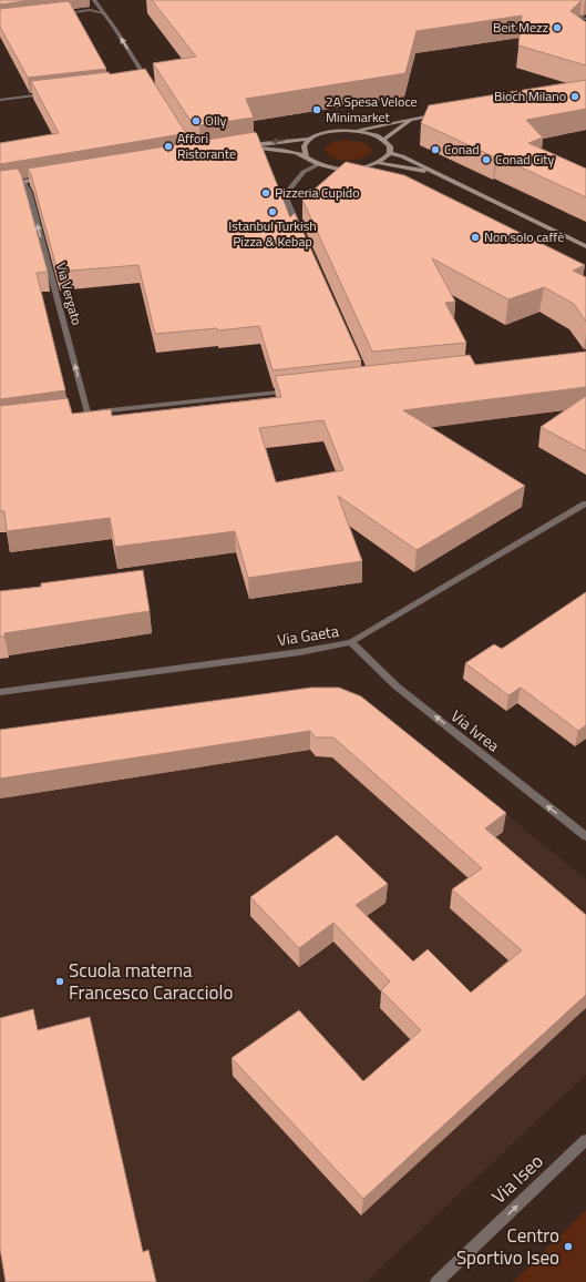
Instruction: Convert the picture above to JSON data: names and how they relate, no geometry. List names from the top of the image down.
{
  "streets": {
    "street": [
      "Via Vergato",
      "Via Gaeta",
      "Via Ivrea",
      "Via Iseo"
    ]
  },
  "crossings": [
    ["Via Gaeta", "Via Ivrea"]
  ],
  "one_way": ["Via Vergato", "Via Ivrea", "Via Iseo"],
  "places": [
    "Beit Mezz",
    "Bioch Milano",
    "2A Spesa Veloce Minimarket",
    "Olly",
    "Affori Ristorante",
    "Conad",
    "Conad City",
    "Pizzeria Cupido",
    "Istanbul Turkish Pizza & Kebap",
    "Non solo caffè",
    "Scuola materna Francesco Caracciolo",
    "Centro Sportivo Iseo"
  ]
}
